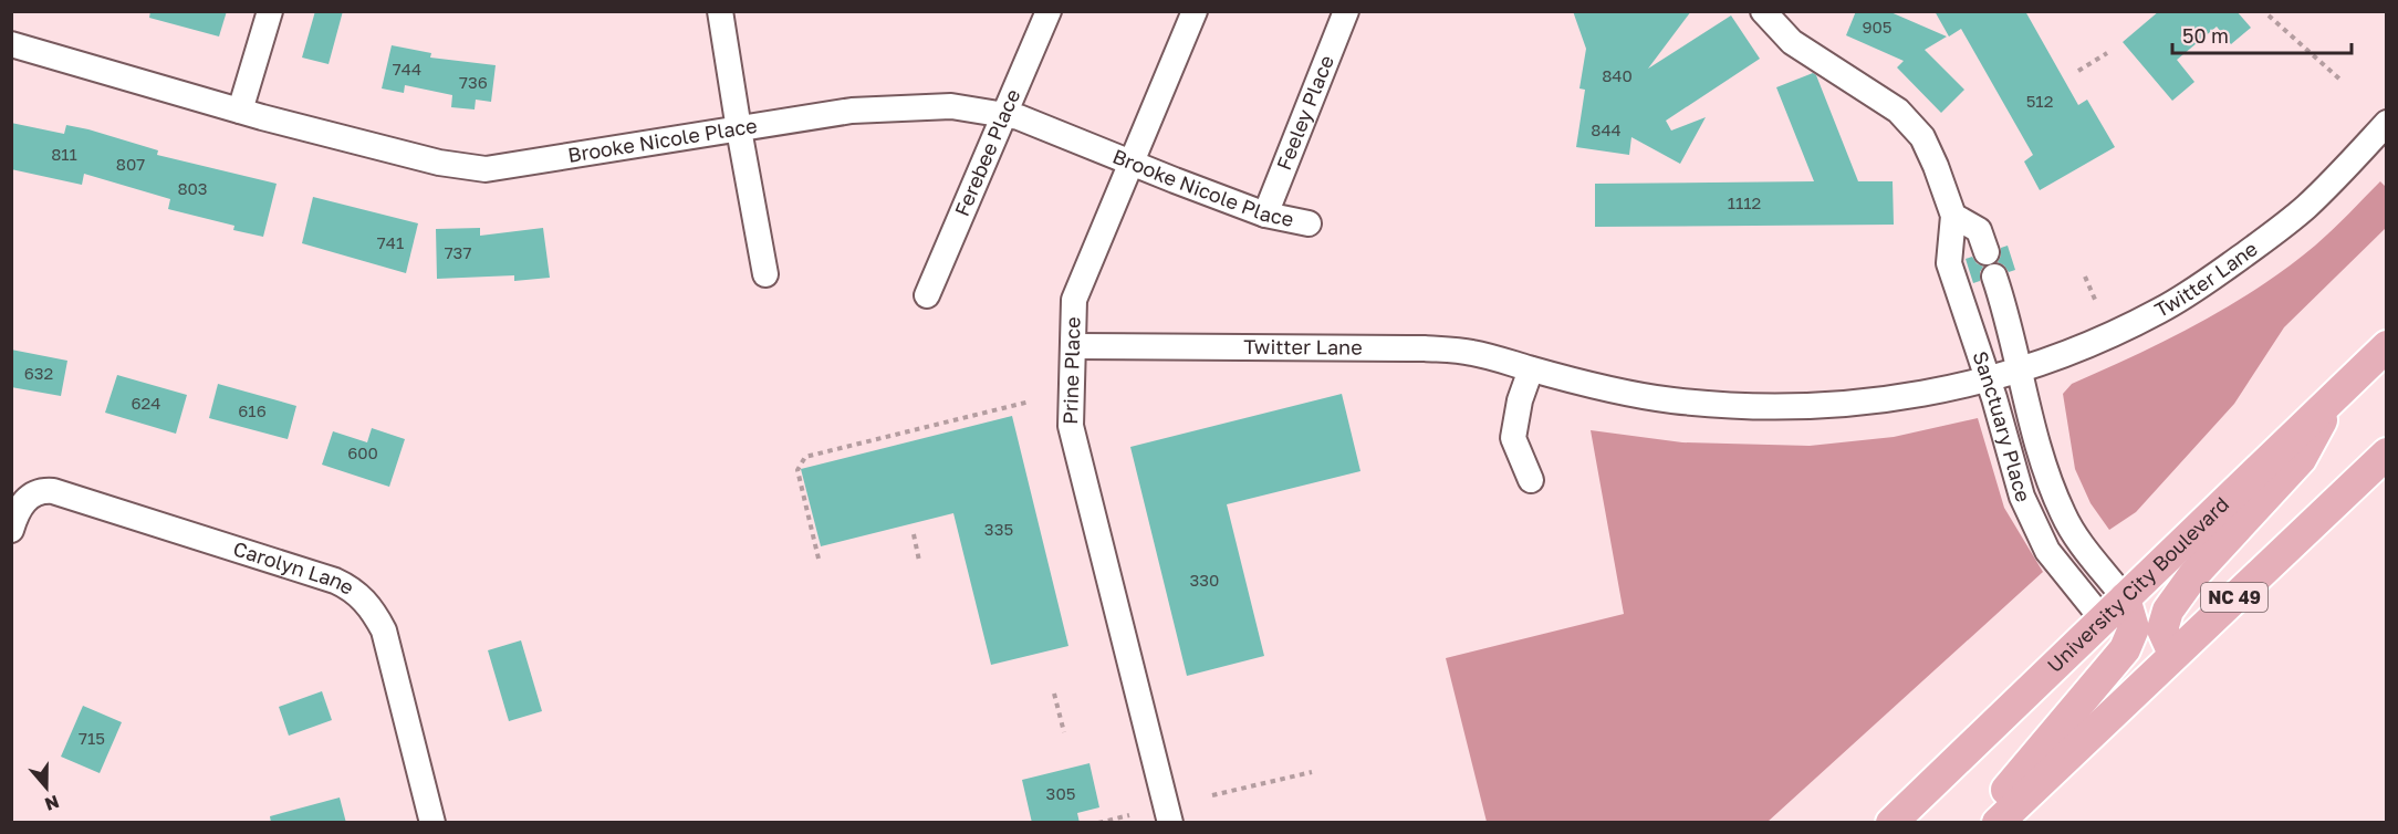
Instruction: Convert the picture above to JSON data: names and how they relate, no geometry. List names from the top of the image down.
{
  "streets": {
    "main road": ["University City Boulevard", "NC 49"],
    "street": [
      "Feeley Place",
      "Brooke Nicole Place",
      "Ferebee Place",
      "Twitter Lane",
      "Prine Place",
      "Sanctuary Place",
      "Carolyn Lane"
    ]
  },
  "crossings": [
    ["Feeley Place", "Brooke Nicole Place"],
    ["Brooke Nicole Place", "Ferebee Place"],
    ["Brooke Nicole Place", "Prine Place"],
    ["Twitter Lane", "Prine Place"],
    ["Twitter Lane", "Sanctuary Place"],
    ["Sanctuary Place", "University City Boulevard"]
  ],
  "house_numbers": [
    "905",
    "744",
    "840",
    "736",
    "512",
    "844",
    "811",
    "807",
    "803",
    "1112",
    "741",
    "737",
    "632",
    "624",
    "616",
    "600",
    "335",
    "330",
    "715",
    "305"
  ],
  "scale_bar": "50 m",
  "north": "bottom"
}
